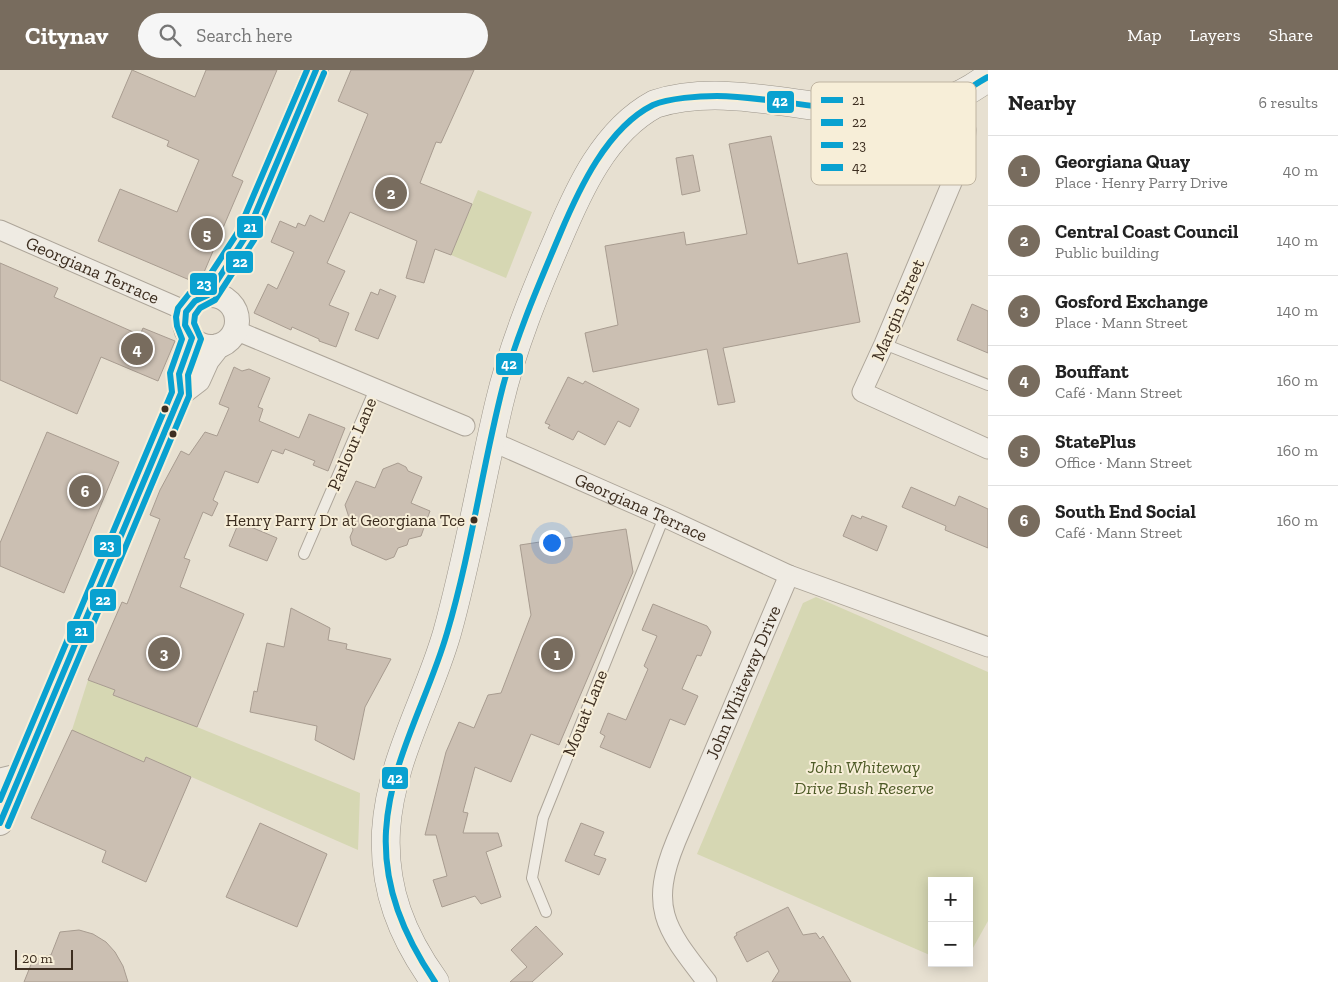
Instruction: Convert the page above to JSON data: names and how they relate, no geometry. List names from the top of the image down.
{
  "streets": {
    "street": ["Georgiana Terrace", "Margin Street", "John Whiteway Drive"],
    "lane": ["Parlour Lane", "Mouat Lane"]
  },
  "crossings": [
    ["Georgiana Terrace", "John Whiteway Drive"],
    ["Georgiana Terrace", "Mouat Lane"]
  ],
  "parks": ["John Whiteway Drive Bush Reserve"],
  "places": ["Henry Parry Dr at Georgiana Tce"],
  "lines": [
    "transit line 21",
    "transit line 23",
    "transit line 22",
    "transit line 42"
  ],
  "legend": [
    "21",
    "22",
    "23",
    "42"
  ],
  "scale_bar": "20 m",
  "page": {
    "header": "Citynav",
    "search": "Search here",
    "nav": ["Map", "Layers", "Share"],
    "heading": ["Nearby", "6 results"],
    "list": [
      {
        "mark": "1",
        "name": "Georgiana Quay",
        "note": "Place · Henry Parry Drive",
        "value": "40 m"
      },
      {
        "mark": "2",
        "name": "Central Coast Council",
        "note": "Public building",
        "value": "140 m"
      },
      {
        "mark": "3",
        "name": "Gosford Exchange",
        "note": "Place · Mann Street",
        "value": "140 m"
      },
      {
        "mark": "4",
        "name": "Bouffant",
        "note": "Café · Mann Street",
        "value": "160 m"
      },
      {
        "mark": "5",
        "name": "StatePlus",
        "note": "Office · Mann Street",
        "value": "160 m"
      },
      {
        "mark": "6",
        "name": "South End Social",
        "note": "Café · Mann Street",
        "value": "160 m"
      }
    ],
    "pins": [
      "2",
      "5",
      "4",
      "6",
      "3",
      "1"
    ],
    "map_buttons": ["+", "−"],
    "scale": "20 m"
  }
}
